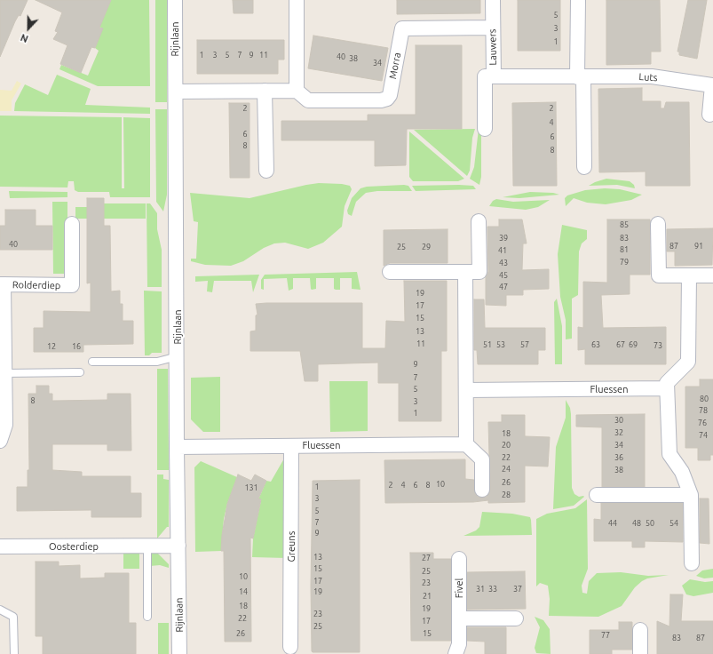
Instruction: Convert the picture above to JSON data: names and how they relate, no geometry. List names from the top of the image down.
{
  "streets": {
    "street": [
      "Rijnlaan",
      "Lauwers",
      "Morra",
      "Luts",
      "Rolderdiep",
      "Fluessen",
      "Oosterdiep",
      "Greuns",
      "Fivel"
    ]
  },
  "crossings": [
    ["Rijnlaan", "Fluessen"],
    ["Rijnlaan", "Oosterdiep"],
    ["Lauwers", "Morra"],
    ["Lauwers", "Luts"],
    ["Fluessen", "Greuns"]
  ],
  "house_numbers": [
    "5",
    "3",
    "1",
    "1",
    "3",
    "5",
    "7",
    "9",
    "11",
    "40",
    "38",
    "34",
    "2",
    "2",
    "4",
    "6",
    "6",
    "8",
    "8",
    "85",
    "39",
    "83",
    "40",
    "87",
    "91",
    "25",
    "29",
    "81",
    "41",
    "79",
    "43",
    "45",
    "47",
    "19",
    "17",
    "15",
    "13",
    "11",
    "51",
    "53",
    "57",
    "63",
    "67",
    "69",
    "73",
    "12",
    "16",
    "9",
    "7",
    "5",
    "80",
    "8",
    "3",
    "78",
    "1",
    "30",
    "76",
    "32",
    "18",
    "74",
    "20",
    "34",
    "22",
    "36",
    "24",
    "38",
    "26",
    "10",
    "2",
    "4",
    "6",
    "8",
    "1",
    "131",
    "28",
    "3",
    "5",
    "7",
    "44",
    "48",
    "50",
    "54",
    "9",
    "13",
    "27",
    "15",
    "25",
    "10",
    "17",
    "23",
    "31",
    "33",
    "37",
    "14",
    "19",
    "21",
    "18",
    "19",
    "23",
    "22",
    "17",
    "25",
    "26",
    "15",
    "77",
    "83",
    "87"
  ],
  "north": "bottom"
}
